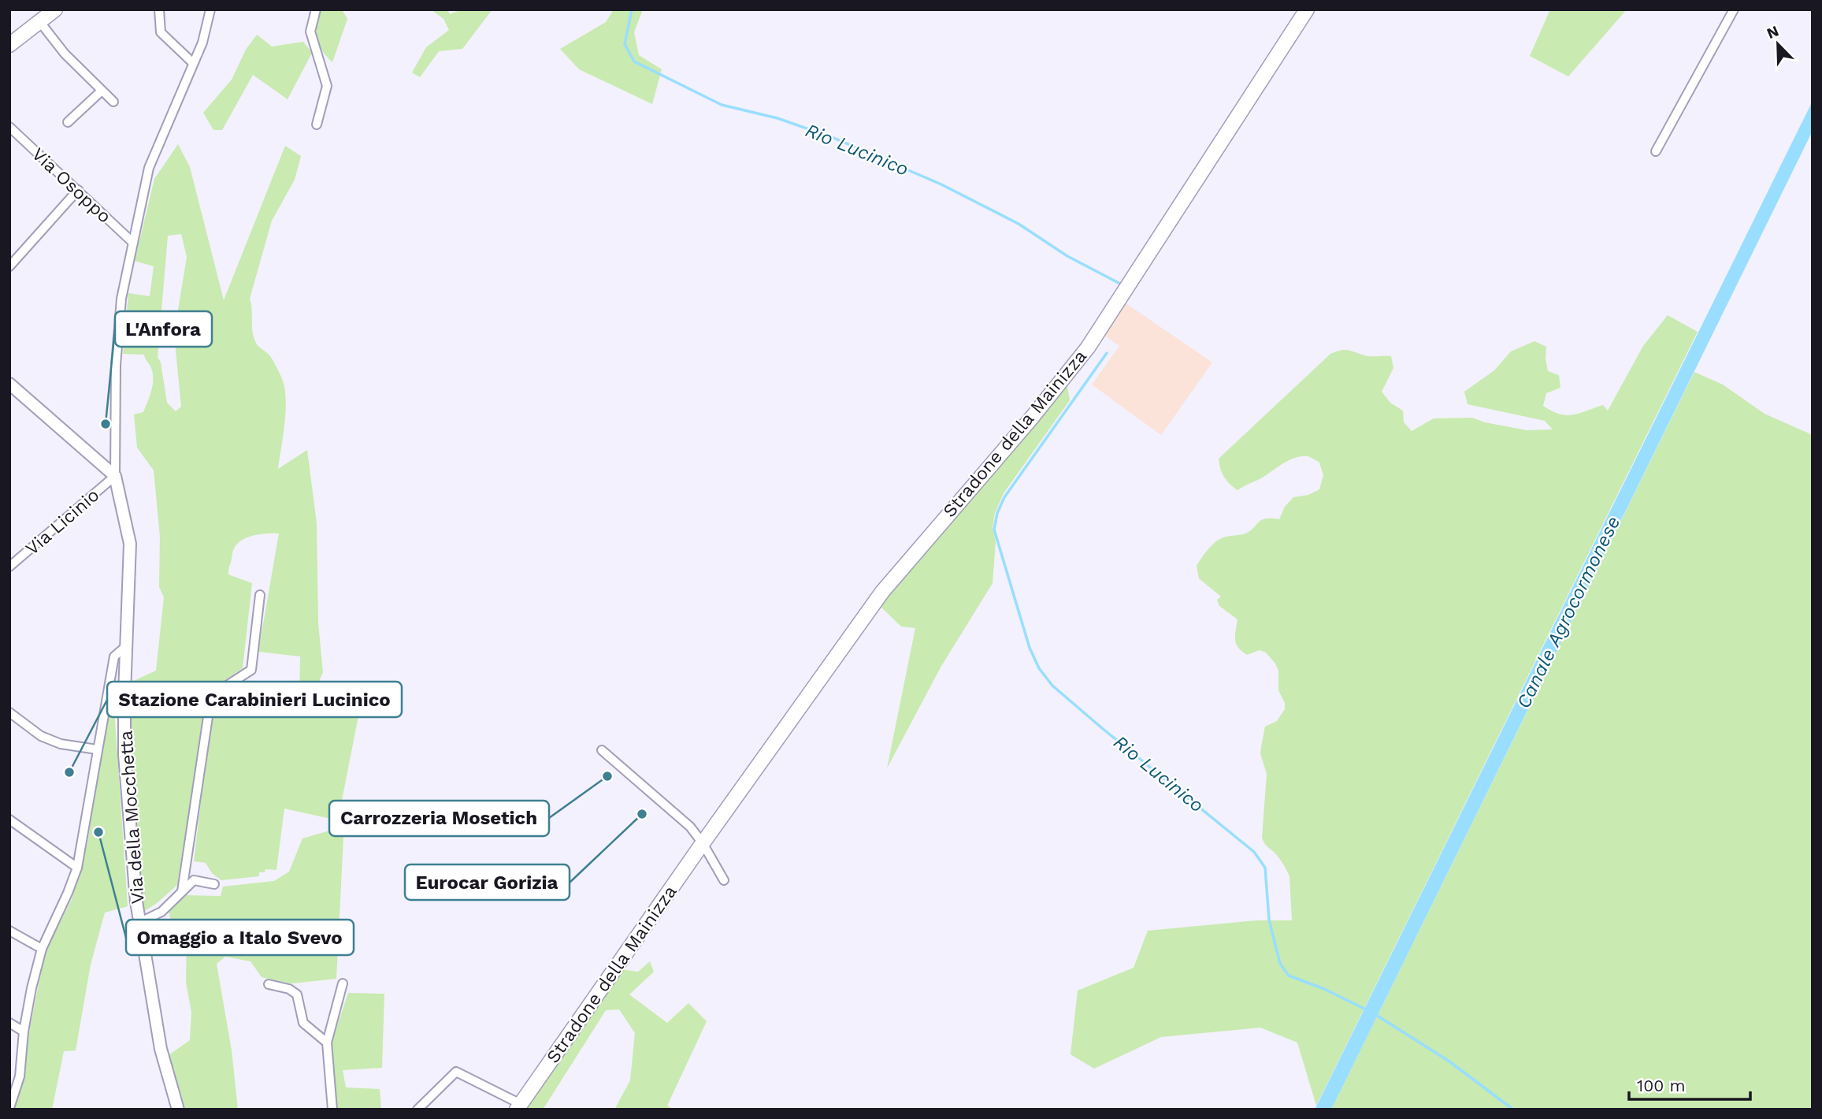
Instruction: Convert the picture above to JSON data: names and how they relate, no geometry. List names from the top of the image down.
{
  "streets": {
    "main road": ["Stradone della Mainizza"],
    "street": ["Via Osoppo", "Via Licinio", "Via della Mocchetta"]
  },
  "crossings": [
    ["Via Licinio", "Via della Mocchetta"]
  ],
  "water": ["Rio Lucinico", "Canale Agrocormonese"],
  "places": [
    "L'Anfora",
    "Stazione Carabinieri Lucinico",
    "Carrozzeria Mosetich",
    "Eurocar Gorizia",
    "Omaggio a Italo Svevo"
  ],
  "scale_bar": "100 m",
  "north": "top left"
}
